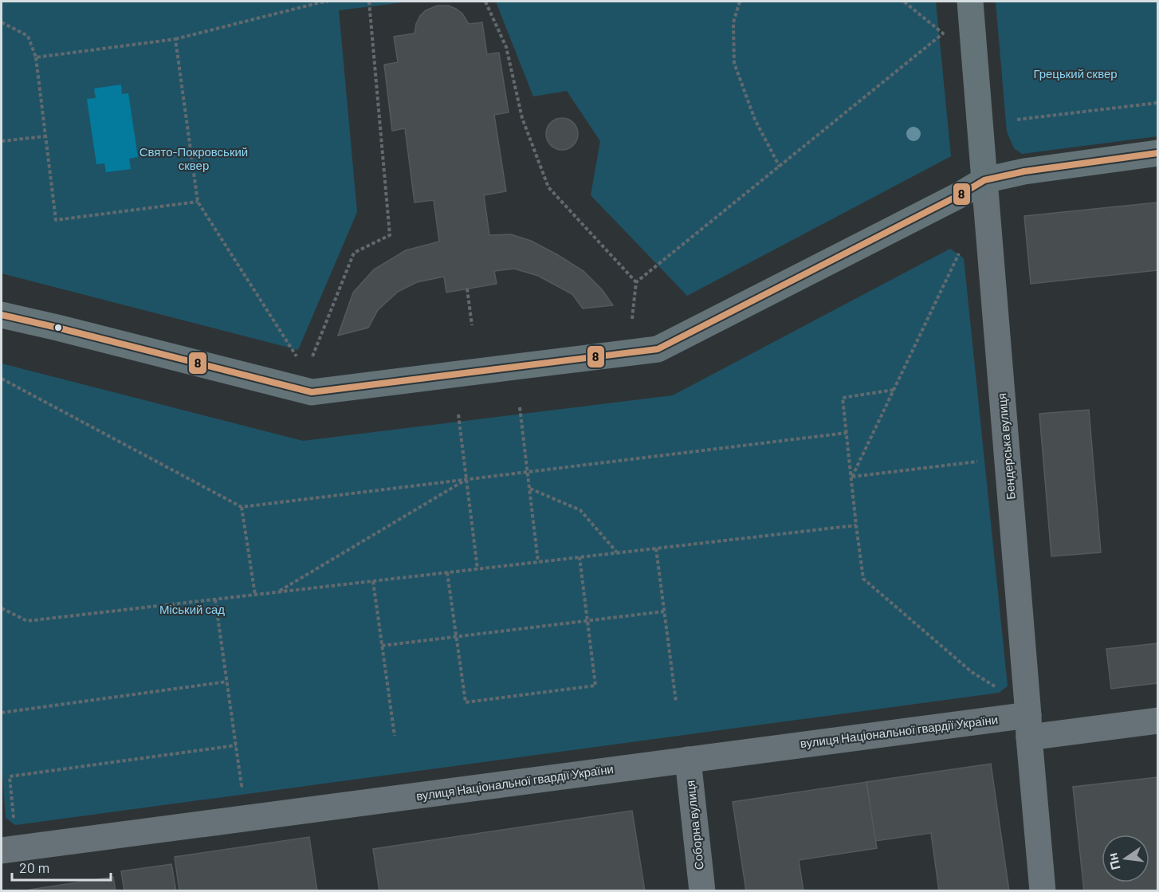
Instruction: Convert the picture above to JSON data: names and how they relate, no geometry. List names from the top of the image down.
{
  "streets": {
    "main road": ["Бендерська вулиця"],
    "street": ["вулиця Національної гвардії України", "Соборна вулиця"]
  },
  "crossings": [
    ["Бендерська вулиця", "вулиця Національної гвардії України"],
    ["вулиця Національної гвардії України", "Соборна вулиця"]
  ],
  "parks": ["Грецький сквер", "Свято-Покровський сквер", "Міський сад"],
  "lines": ["transit line 8"],
  "scale_bar": "20 m",
  "north": "left"
}
